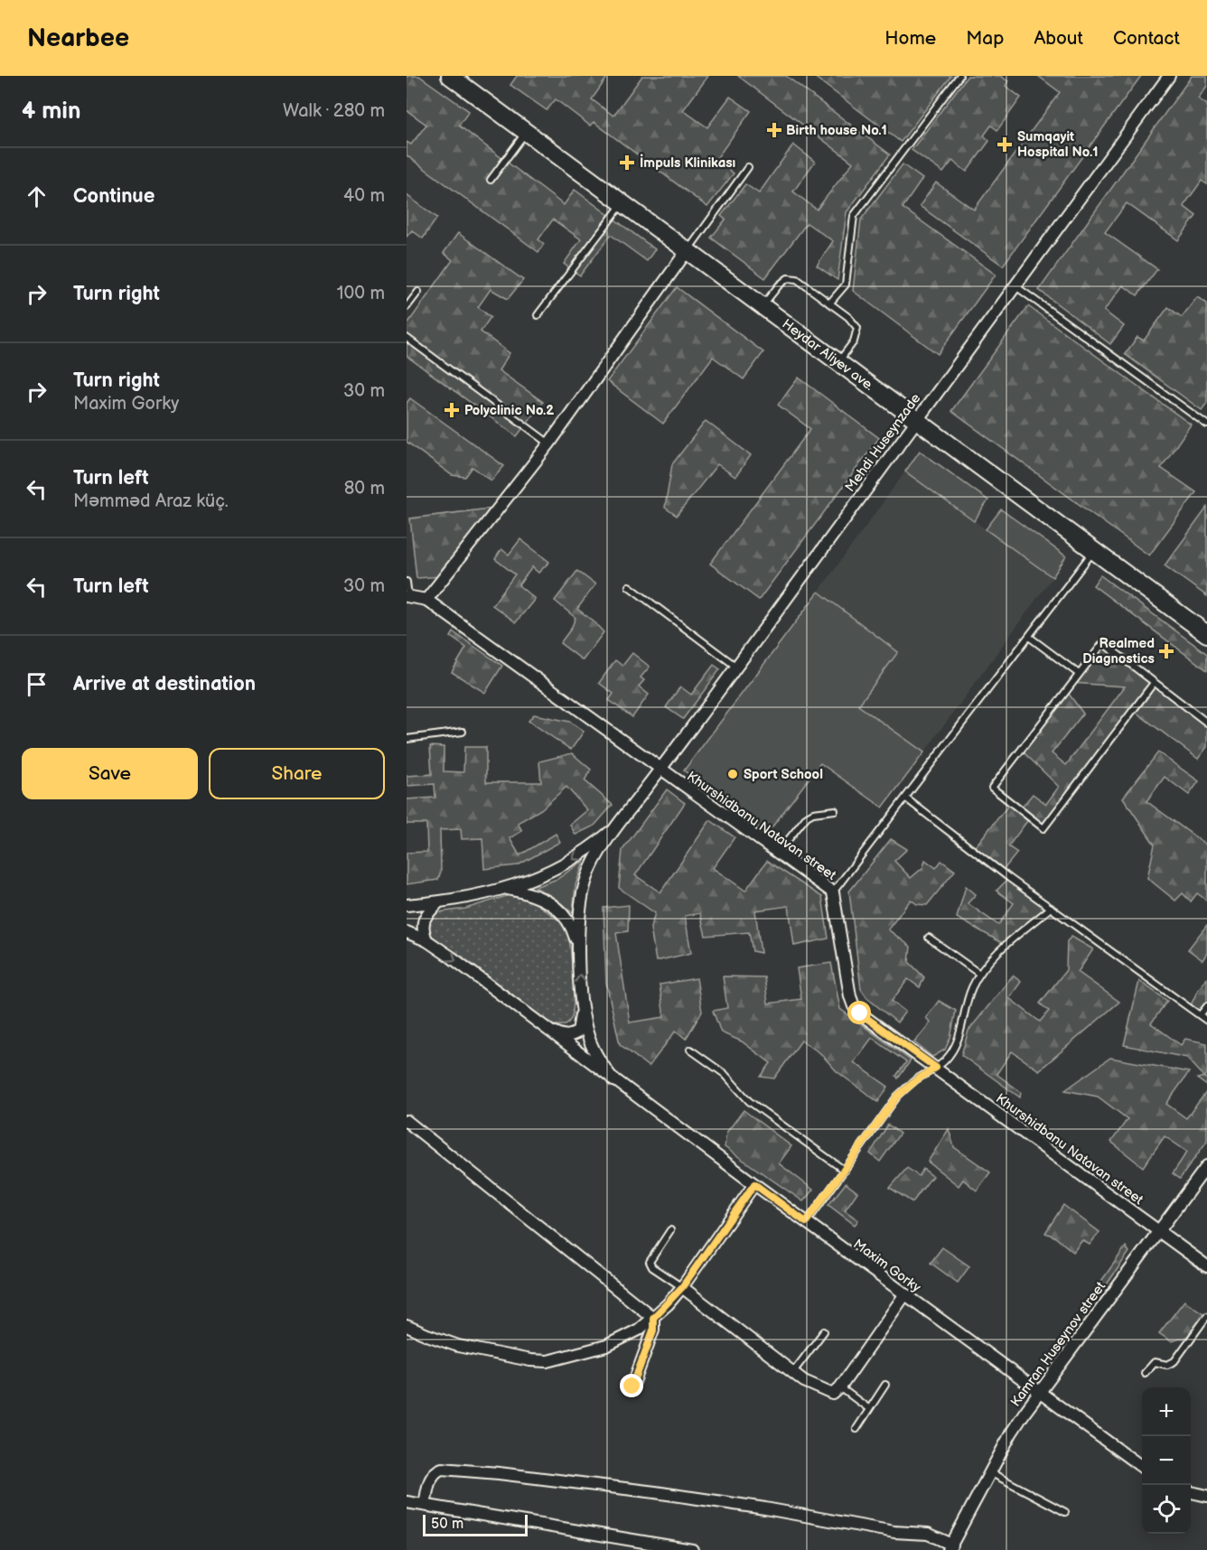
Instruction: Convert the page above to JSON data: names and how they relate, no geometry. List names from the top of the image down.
{
  "streets": {
    "main road": ["Heydar Aliyev ave."],
    "street": [
      "Mehdi Huseynzade",
      "Khurshidbanu Natavan street",
      "Maxim Gorky",
      "Kamran Huseynov street"
    ]
  },
  "crossings": [
    ["Heydar Aliyev ave.", "Mehdi Huseynzade"],
    ["Mehdi Huseynzade", "Khurshidbanu Natavan street"],
    ["Khurshidbanu Natavan street", "Kamran Huseynov street"],
    ["Maxim Gorky", "Kamran Huseynov street"]
  ],
  "places": {
    "health": [
      "Birth house No.1",
      "Sumqayit Hospital No.1",
      "İmpuls Klinikası",
      "Polyclinic No.2",
      "Realmed Diagnostics"
    ],
    "other": ["Sport School"]
  },
  "scale_bar": "50 m",
  "page": {
    "header": "Nearbee",
    "nav": [
      "Home",
      "Map",
      "About",
      "Contact"
    ],
    "heading": ["4 min", "Walk · 280 m"],
    "list": [
      ["Continue", "40 m"],
      ["Turn right", "100 m"],
      ["Turn right", "Maxim Gorky", "30 m"],
      ["Turn left", "Məmməd Araz küç.", "80 m"],
      ["Turn left", "30 m"],
      "Arrive at destination"
    ],
    "buttons": ["Save", "Share"],
    "map_buttons": ["+", "−"],
    "scale": "50 m"
  }
}
